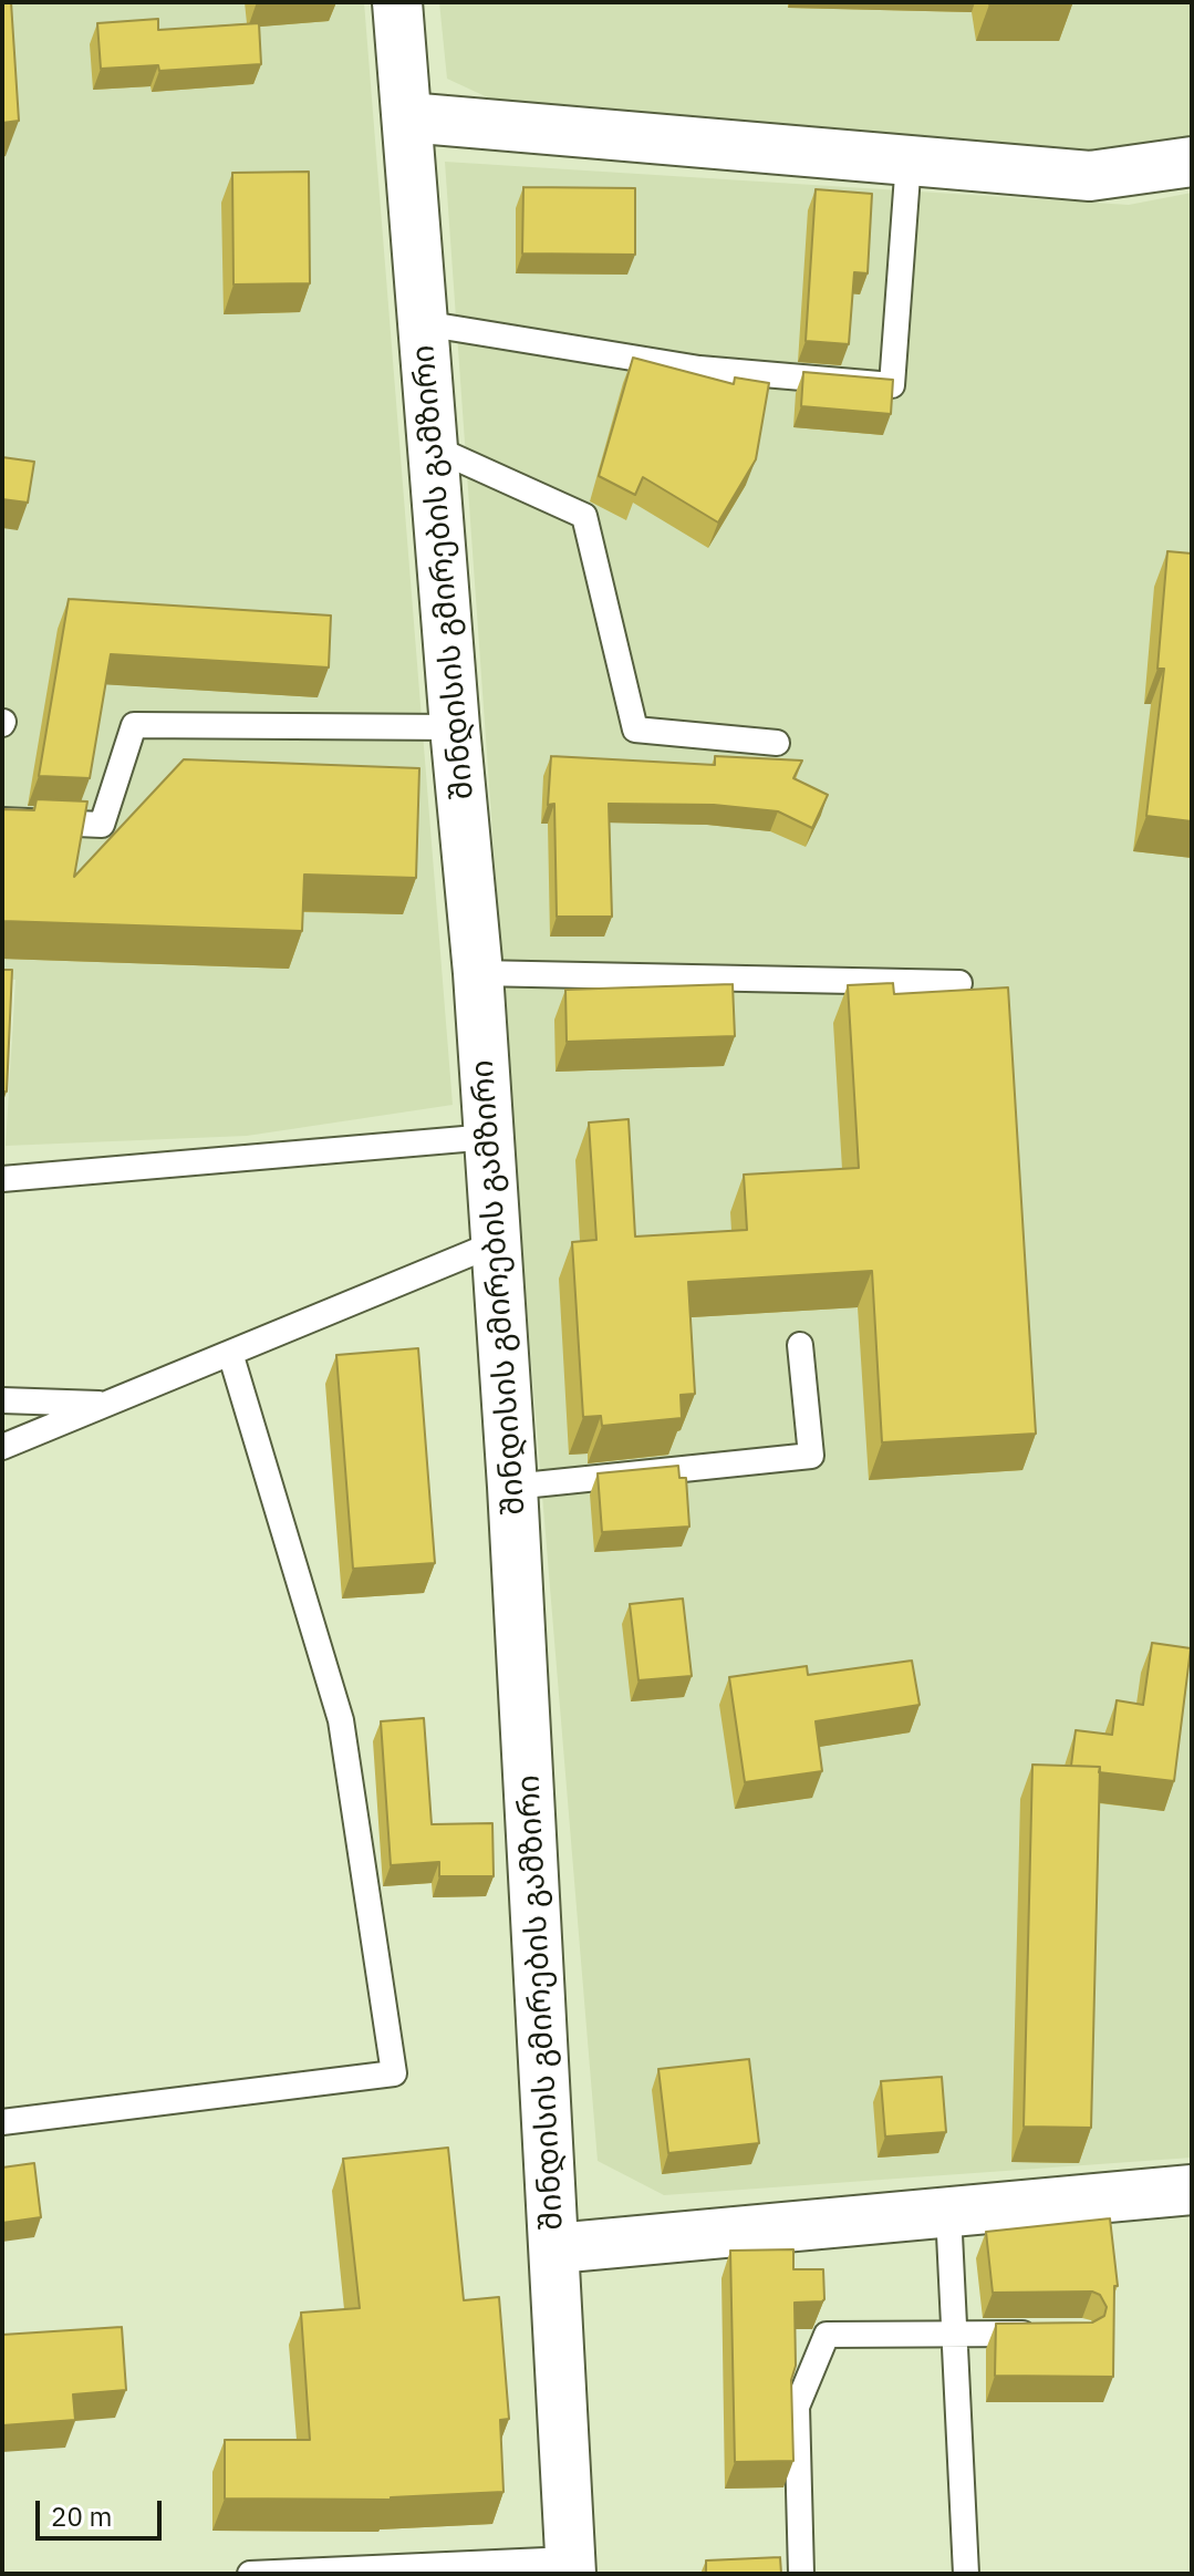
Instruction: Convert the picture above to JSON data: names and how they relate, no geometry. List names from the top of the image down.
{
  "streets": {
    "main road": ["შინდისის გმირების გამზირი"]
  },
  "scale_bar": "20 m"
}
